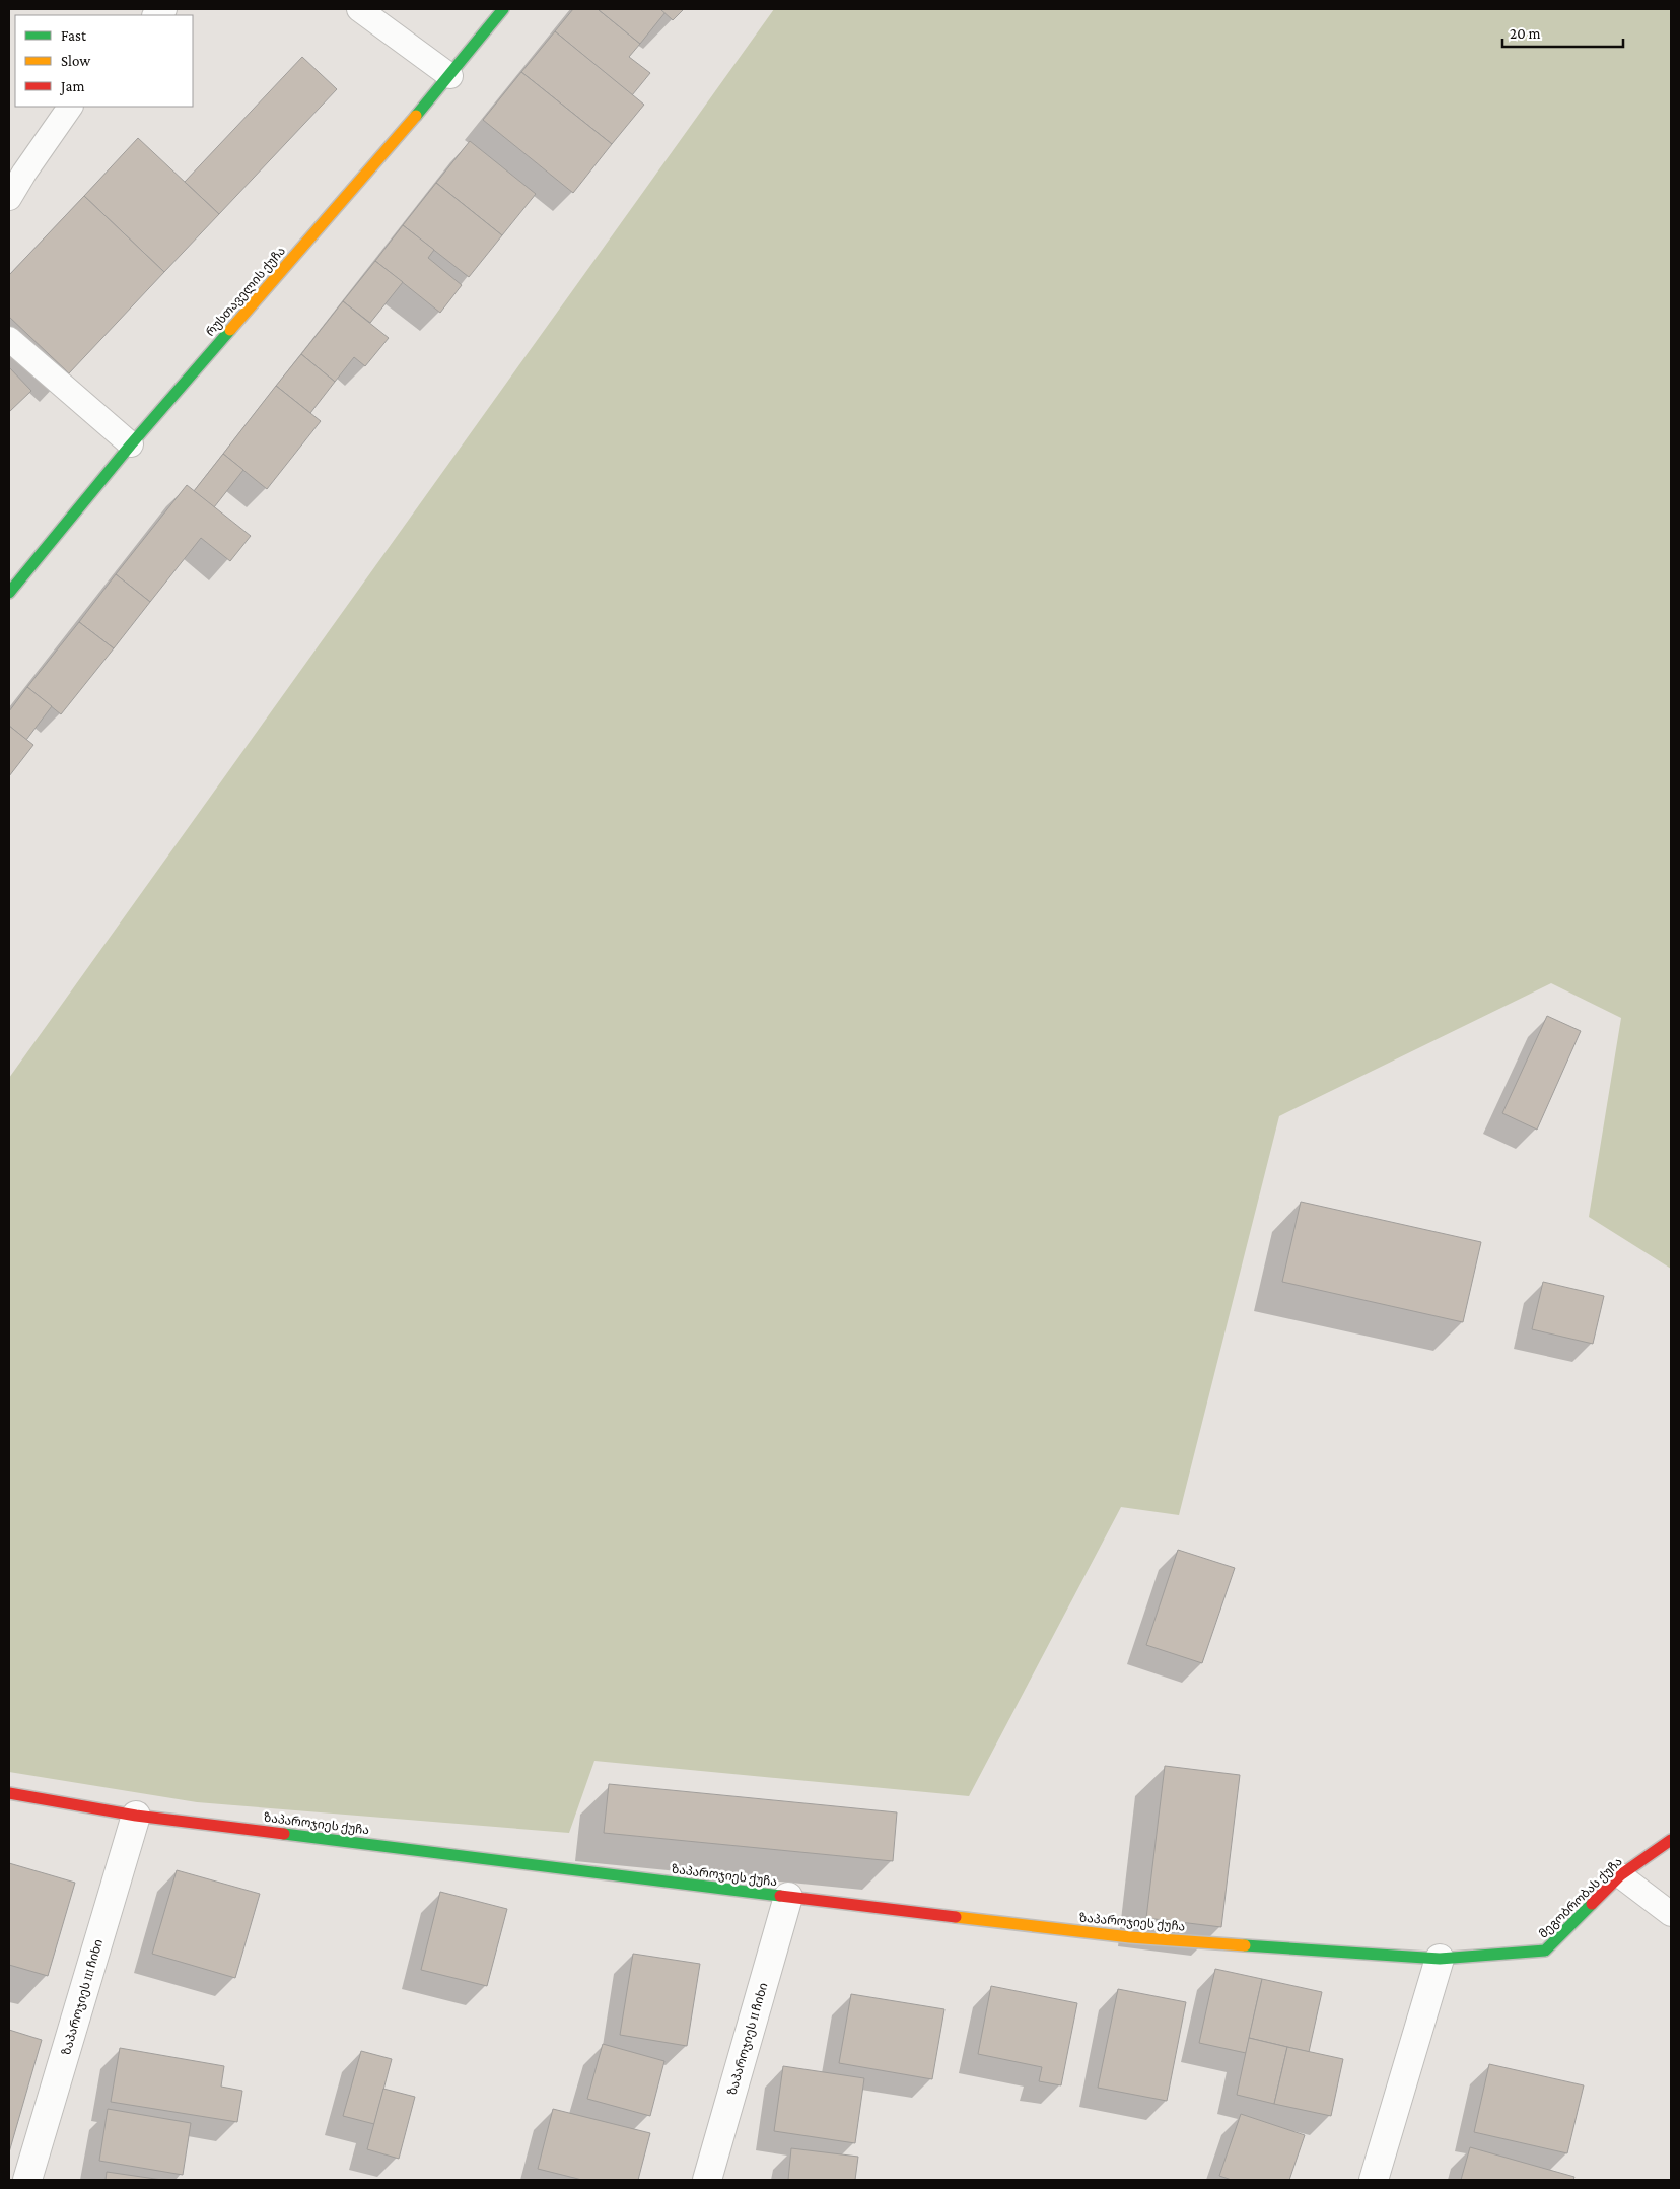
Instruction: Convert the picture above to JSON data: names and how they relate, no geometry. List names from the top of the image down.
{
  "streets": {
    "street": [
      "რუსთაველის ქუჩა",
      "ზაპაროჯიეს ქუჩა",
      "მეგობრობას ქუჩა",
      "ზაპაროჯიეს III ჩიხი",
      "ზაპაროჯიეს II ჩიხი"
    ]
  },
  "crossings": [
    ["ზაპაროჯიეს ქუჩა", "მეგობრობას ქუჩა"],
    ["ზაპაროჯიეს ქუჩა", "ზაპაროჯიეს III ჩიხი"],
    ["ზაპაროჯიეს ქუჩა", "ზაპაროჯიეს II ჩიხი"]
  ],
  "legend": ["Fast", "Slow", "Jam"],
  "scale_bar": "20 m"
}
